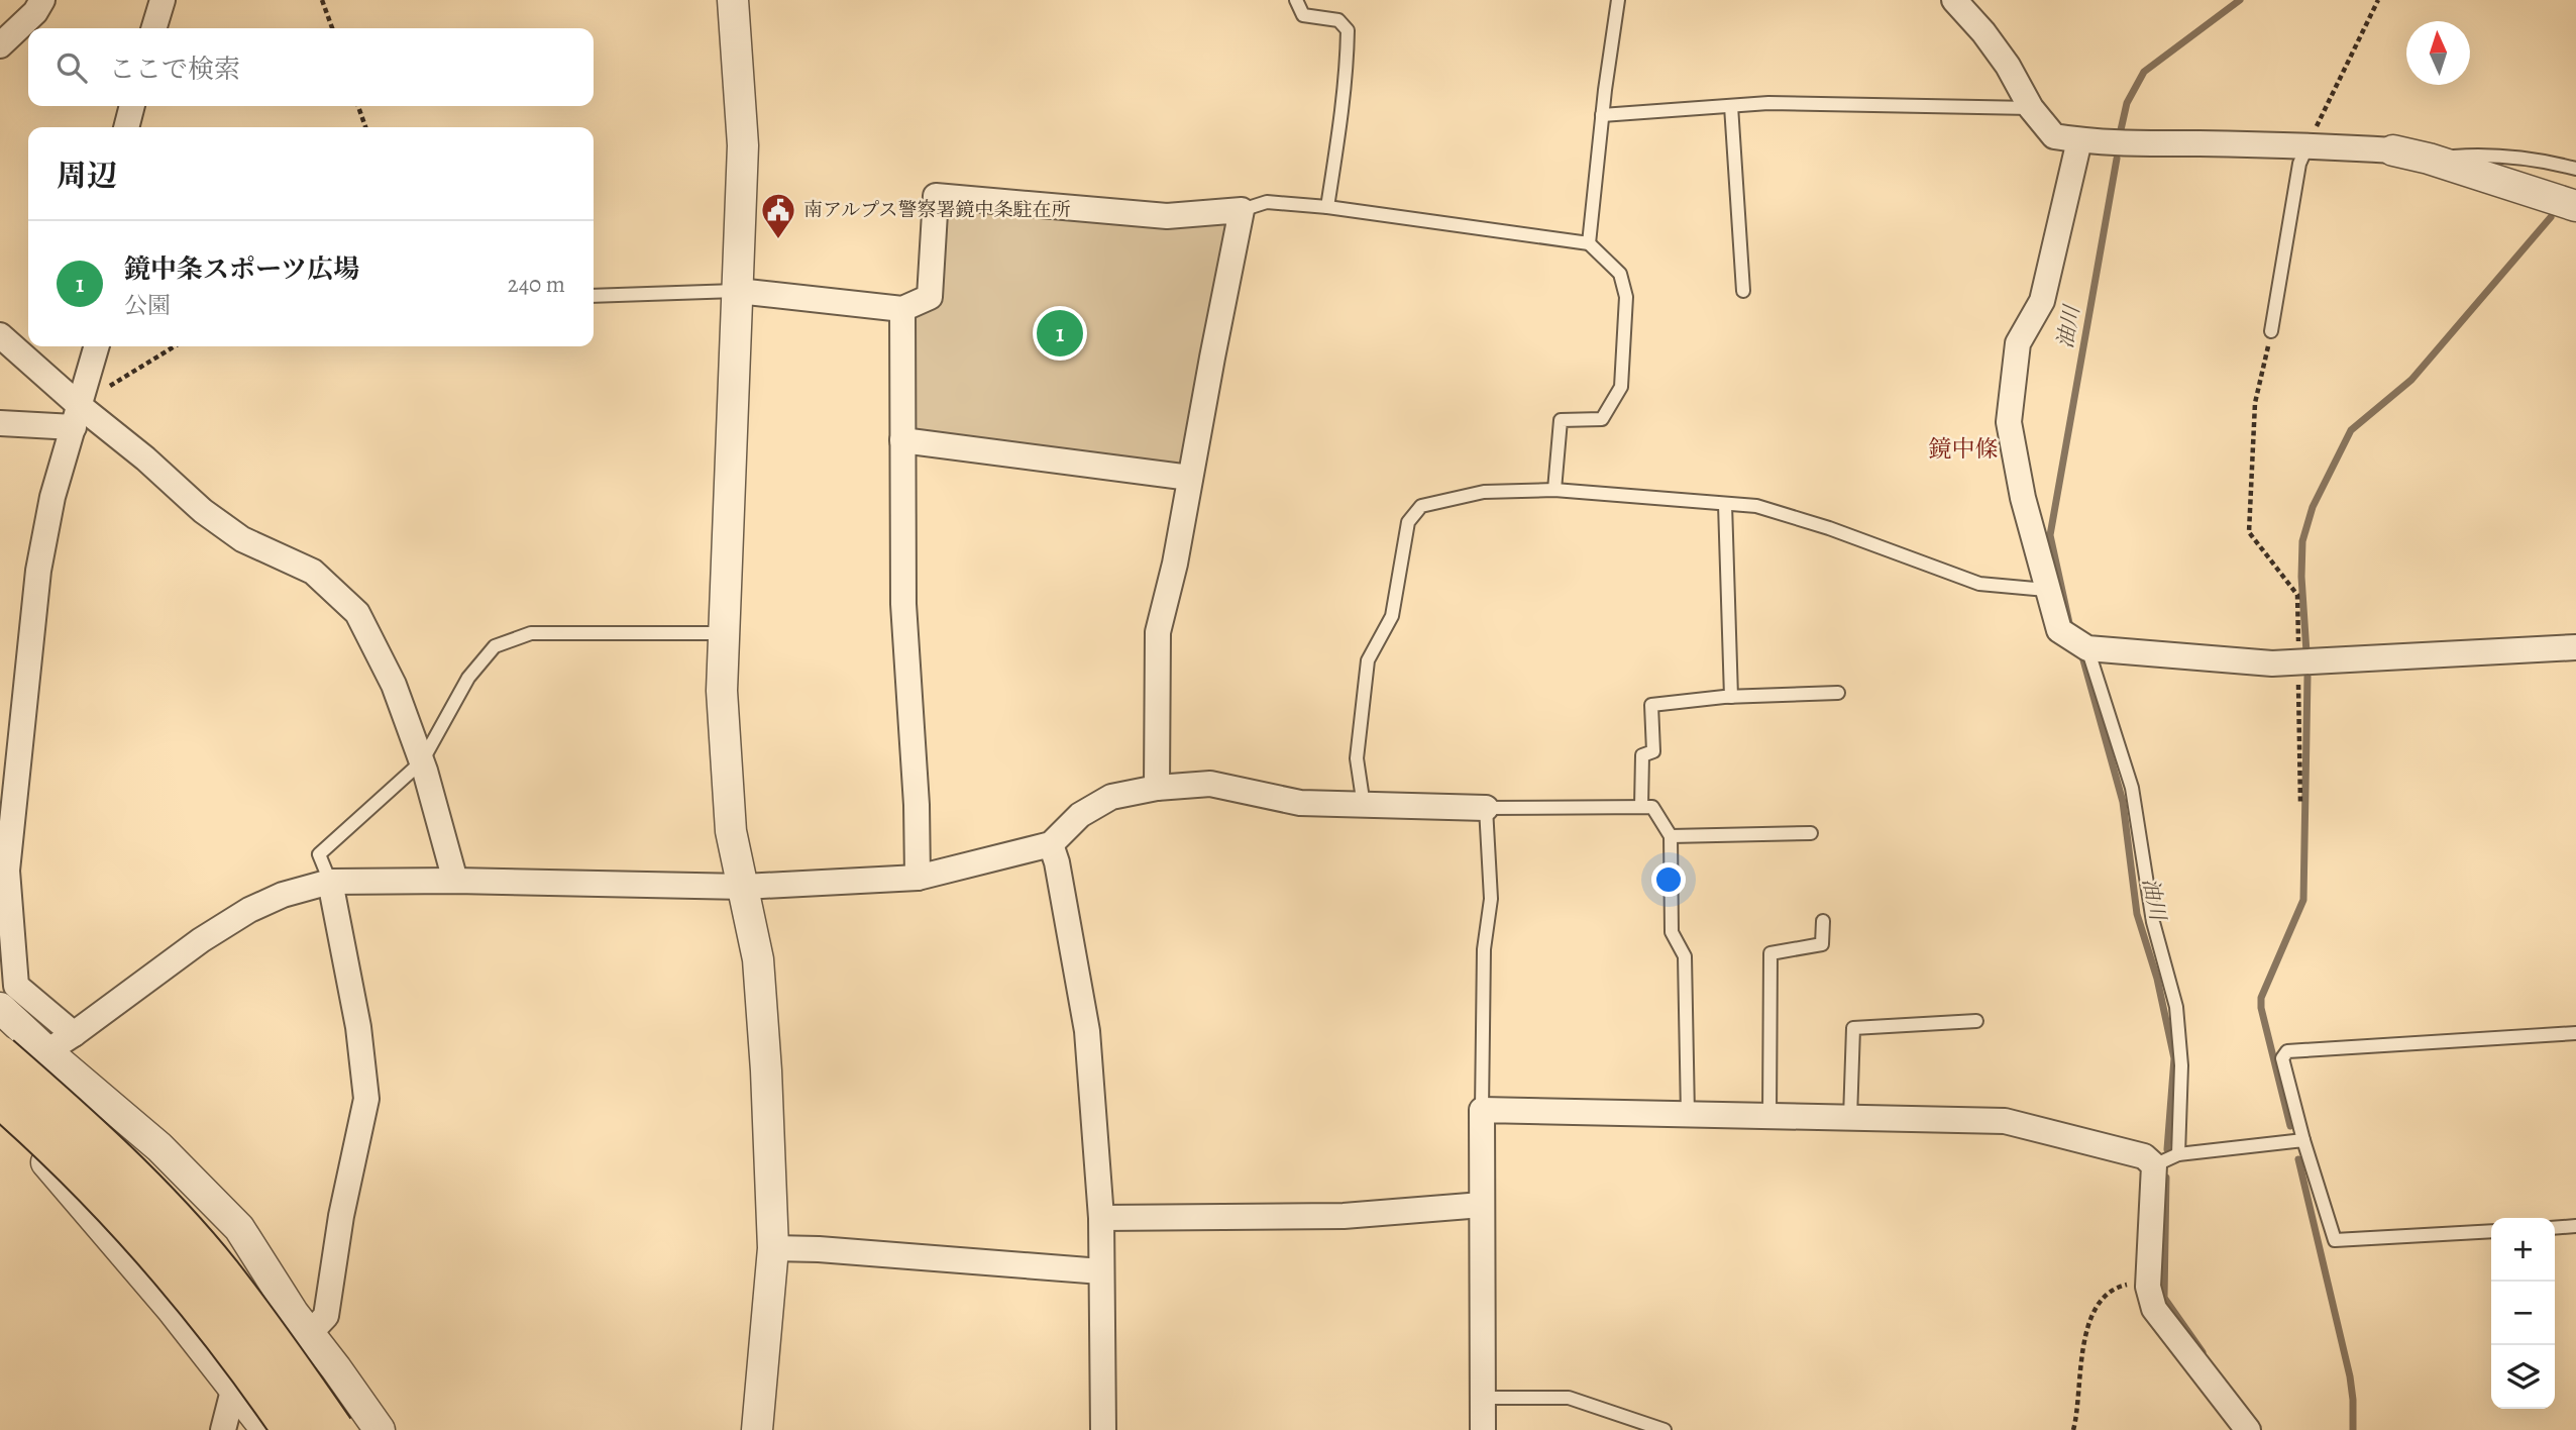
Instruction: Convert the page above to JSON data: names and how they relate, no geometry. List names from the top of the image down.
{
  "districts": ["鏡中條"],
  "water": ["油川"],
  "places": {
    "public building": ["南アルプス警察署鏡中条駐在所"]
  },
  "north": "top",
  "page": {
    "search": "ここで検索",
    "heading": "周辺",
    "list": [
      {
        "mark": "1",
        "name": "鏡中条スポーツ広場",
        "note": "公園",
        "value": "240 m"
      }
    ],
    "pins": "1",
    "map_buttons": ["+", "−"]
  }
}
